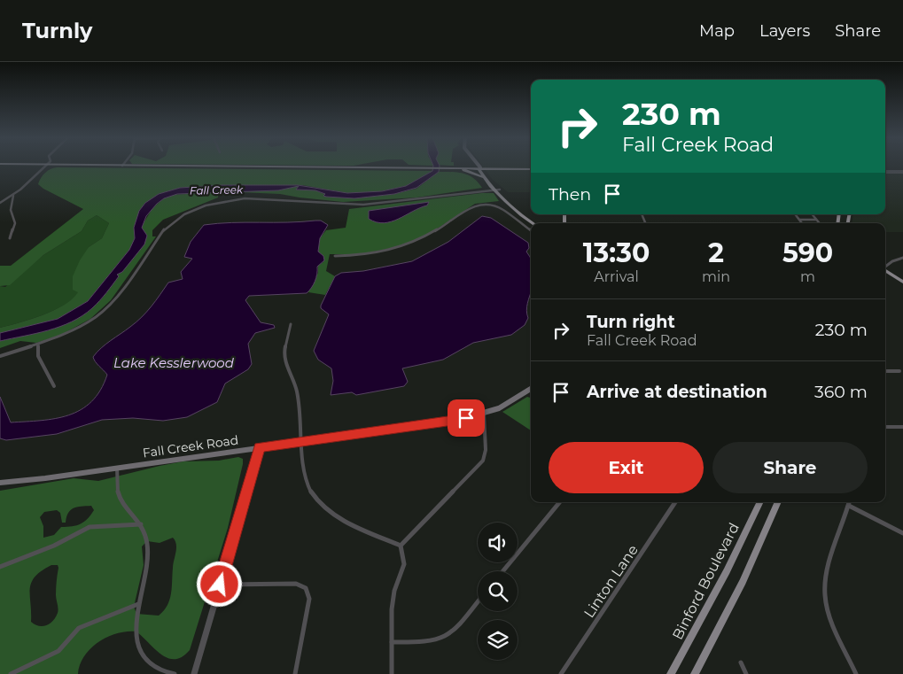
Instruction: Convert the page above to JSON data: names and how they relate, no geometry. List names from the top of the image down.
{
  "streets": {
    "main road": ["Fall Creek Road", "Binford Boulevard"],
    "street": ["Linton Lane"]
  },
  "water": ["Fall Creek", "Lake Kesslerwood"],
  "page": {
    "header": "Turnly",
    "nav": ["Map", "Layers", "Share"],
    "turn": ["230 m", "Fall Creek Road"],
    "then": "Then",
    "eta": [
      "13:30",
      "Arrival",
      "2",
      "min",
      "590",
      "m"
    ],
    "list": [
      {
        "name": "Turn right",
        "note": "Fall Creek Road",
        "value": "230 m"
      },
      {
        "name": "Arrive at destination",
        "value": "360 m"
      }
    ],
    "buttons": ["Exit", "Share"]
  }
}
